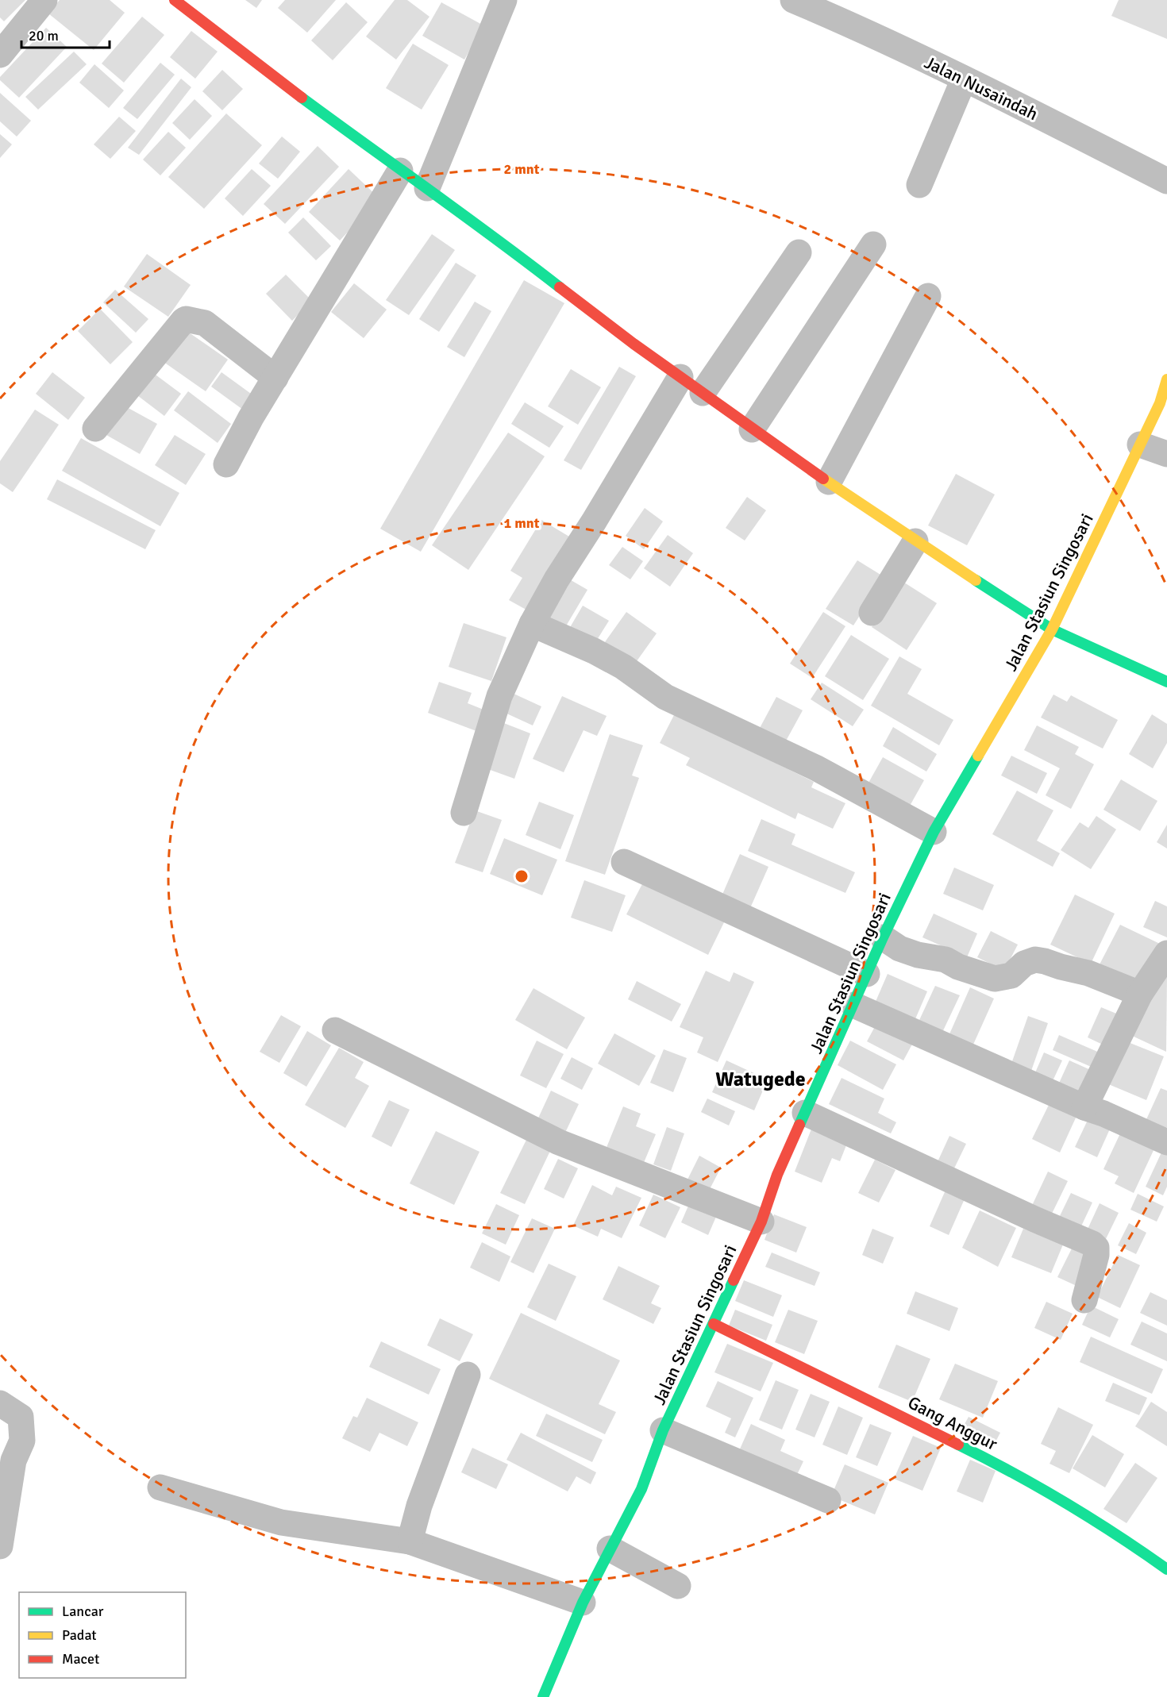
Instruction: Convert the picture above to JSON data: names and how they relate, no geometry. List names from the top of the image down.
{
  "streets": {
    "street": ["Jalan Nusaindah", "Jalan Stasiun Singosari", "Gang Anggur"]
  },
  "crossings": [
    ["Jalan Stasiun Singosari", "Gang Anggur"]
  ],
  "districts": ["Watugede"],
  "legend": ["Lancar", "Padat", "Macet"],
  "scale_bar": "20 m",
  "rings": ["2 mnt", "1 mnt"]
}
